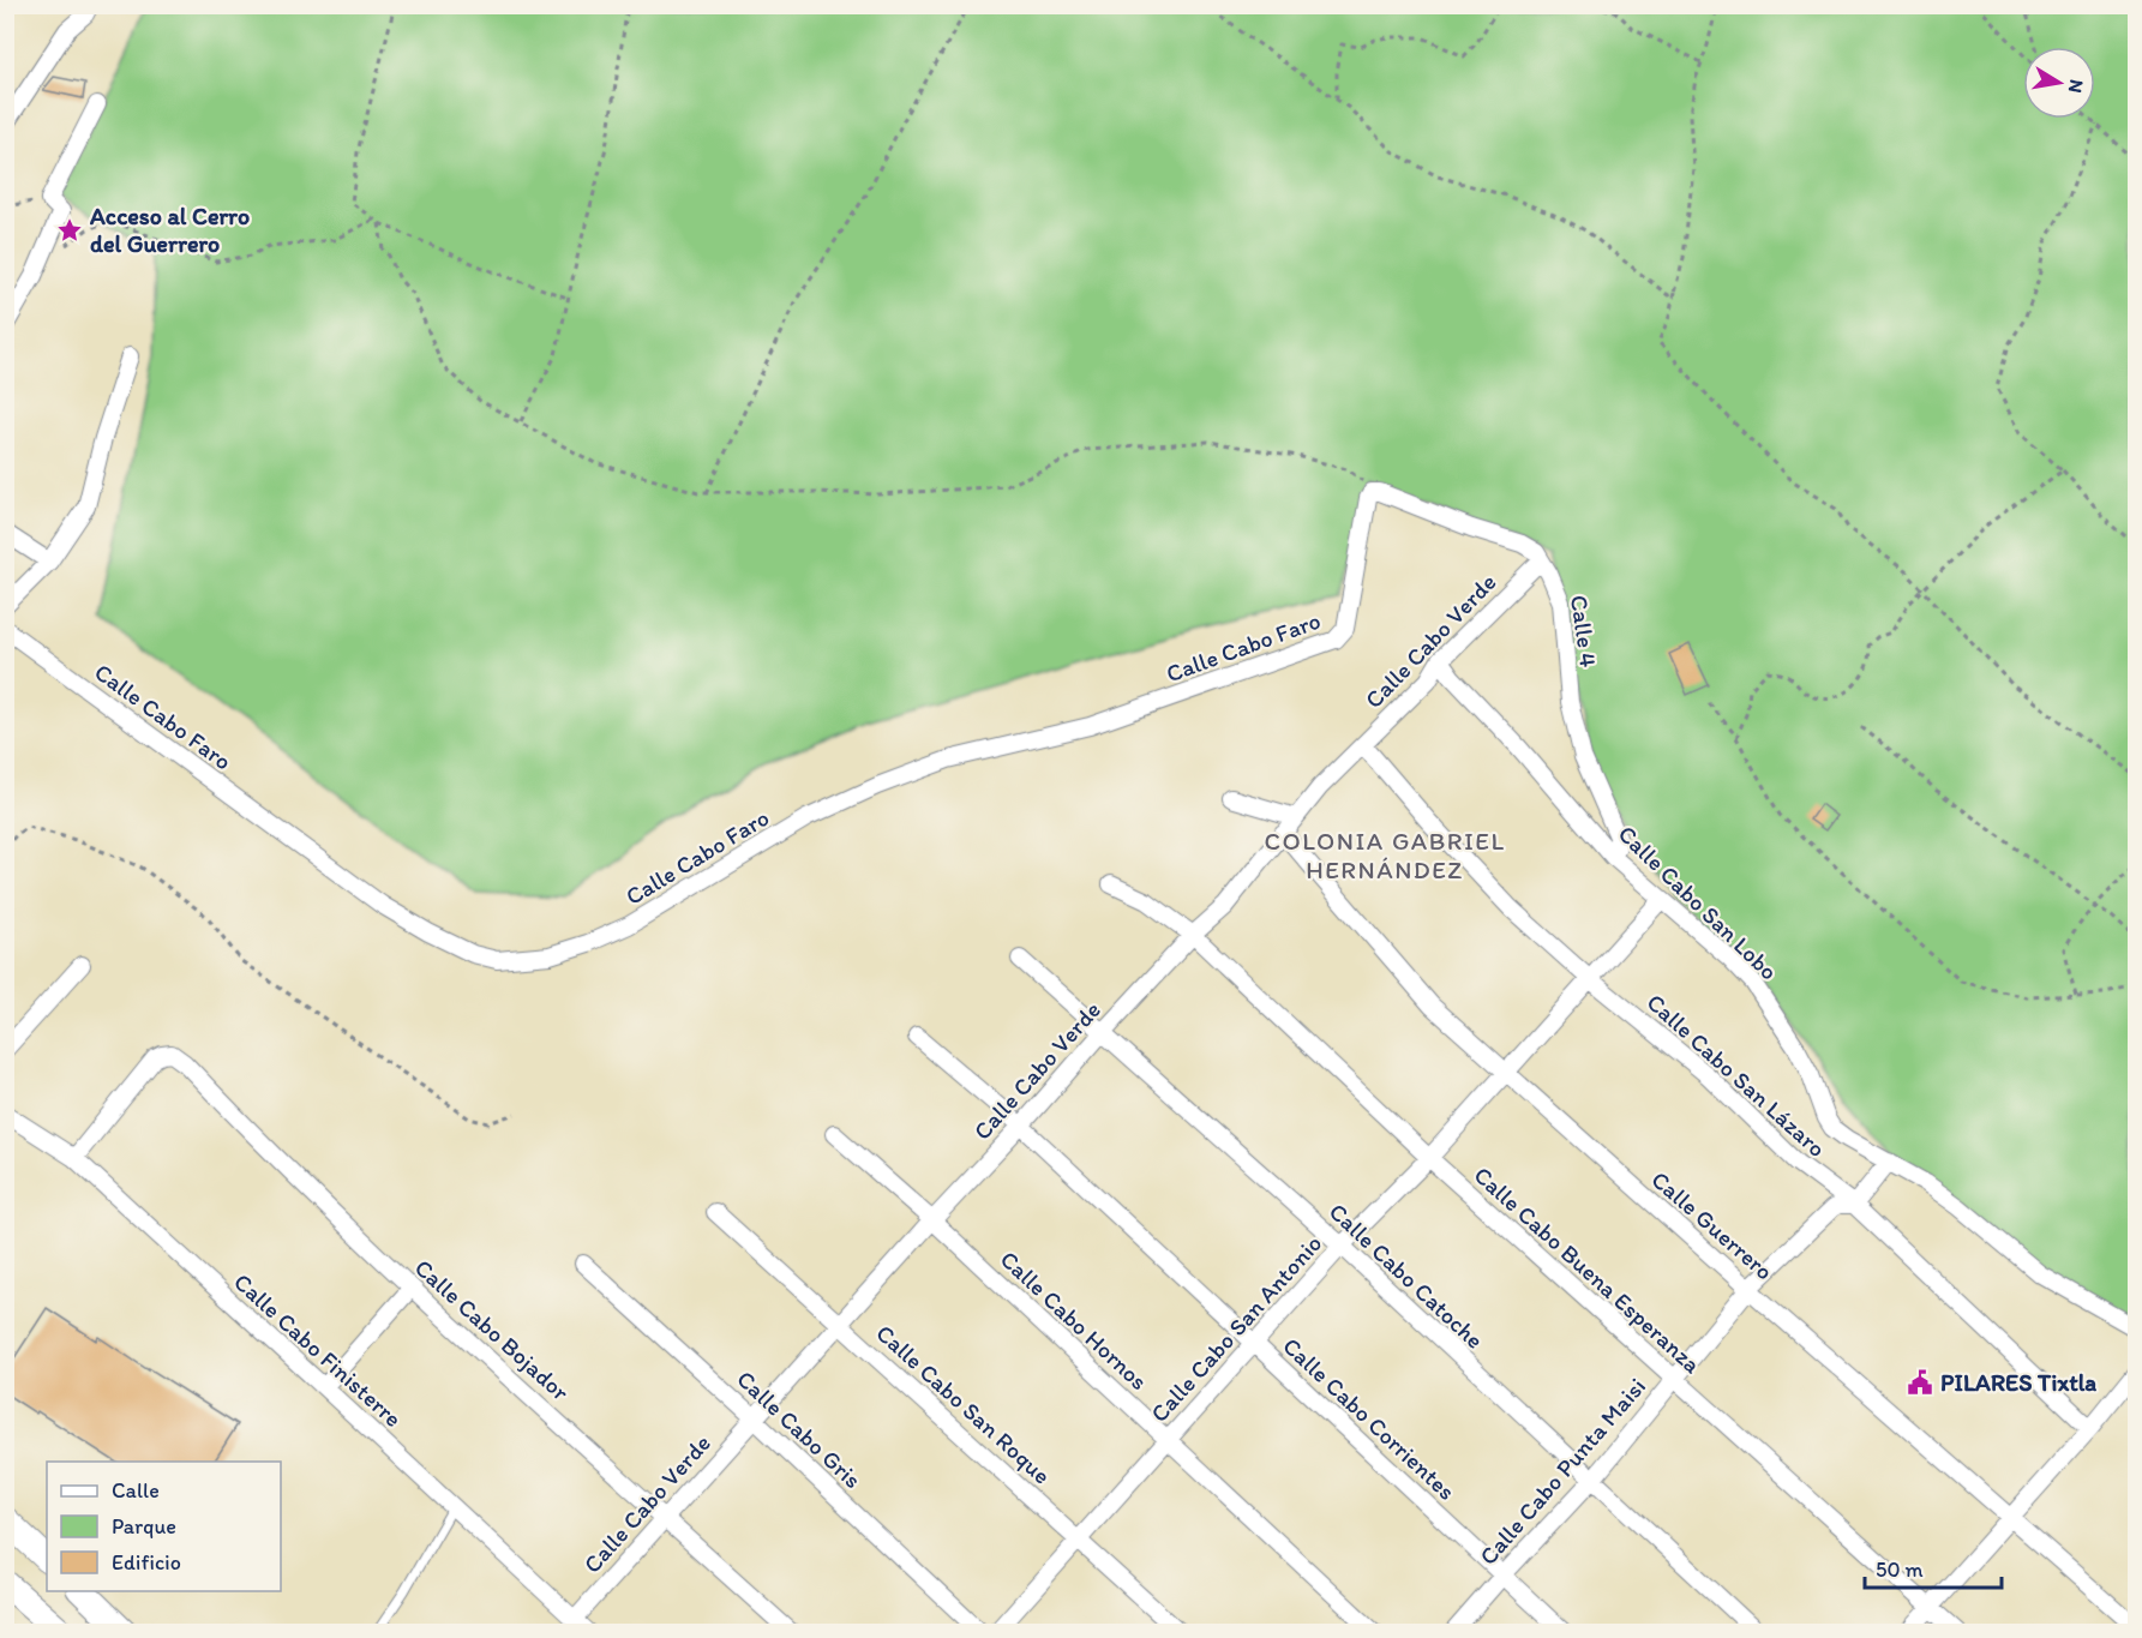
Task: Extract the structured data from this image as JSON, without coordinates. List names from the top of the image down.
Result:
{
  "streets": {
    "street": [
      "Calle 4",
      "Calle Cabo Verde",
      "Calle Cabo Faro",
      "Calle Cabo San Lobo",
      "Calle Cabo San Lázaro",
      "Calle Guerrero",
      "Calle Cabo Buena Esperanza",
      "Calle Cabo Catoche",
      "Calle Cabo Hornos",
      "Calle Cabo San Antonio",
      "Calle Cabo Bojador",
      "Calle Cabo Finisterre",
      "Calle Cabo San Roque",
      "Calle Cabo Corrientes",
      "Calle Cabo Gris",
      "Calle Cabo Punta Maisi"
    ]
  },
  "crossings": [
    ["Calle 4", "Calle Cabo Verde"],
    ["Calle 4", "Calle Cabo Faro"],
    ["Calle 4", "Calle Cabo San Lobo"],
    ["Calle Cabo Verde", "Calle Cabo San Lobo"],
    ["Calle Cabo Verde", "Calle Cabo San Lázaro"],
    ["Calle Cabo Verde", "Calle Guerrero"],
    ["Calle Cabo Verde", "Calle Cabo Buena Esperanza"],
    ["Calle Cabo Verde", "Calle Cabo Catoche"],
    ["Calle Cabo Verde", "Calle Cabo Hornos"],
    ["Calle Cabo Verde", "Calle Cabo Bojador"],
    ["Calle Cabo Verde", "Calle Cabo Finisterre"],
    ["Calle Cabo Verde", "Calle Cabo San Roque"],
    ["Calle Cabo Verde", "Calle Cabo Corrientes"],
    ["Calle Cabo Verde", "Calle Cabo Gris"],
    ["Calle Cabo San Lobo", "Calle Cabo San Antonio"],
    ["Calle Cabo San Lobo", "Calle Cabo Punta Maisi"],
    ["Calle Cabo San Lázaro", "Calle Cabo San Antonio"],
    ["Calle Cabo San Lázaro", "Calle Cabo Punta Maisi"],
    ["Calle Guerrero", "Calle Cabo San Antonio"],
    ["Calle Guerrero", "Calle Cabo Punta Maisi"],
    ["Calle Cabo Buena Esperanza", "Calle Cabo San Antonio"],
    ["Calle Cabo Buena Esperanza", "Calle Cabo Punta Maisi"],
    ["Calle Cabo Catoche", "Calle Cabo San Antonio"],
    ["Calle Cabo Catoche", "Calle Cabo Punta Maisi"],
    ["Calle Cabo Hornos", "Calle Cabo San Antonio"],
    ["Calle Cabo San Antonio", "Calle Cabo San Roque"],
    ["Calle Cabo San Antonio", "Calle Cabo Corrientes"],
    ["Calle Cabo Bojador", "Calle Cabo Finisterre"],
    ["Calle Cabo Corrientes", "Calle Cabo Punta Maisi"]
  ],
  "districts": ["COLONIA GABRIEL HERNÁNDEZ"],
  "places": {
    "place": ["Acceso al Cerro del Guerrero"],
    "public building": ["PILARES Tixtla"]
  },
  "legend": ["Calle", "Parque", "Edificio"],
  "scale_bar": "50 m",
  "north": "right"
}
